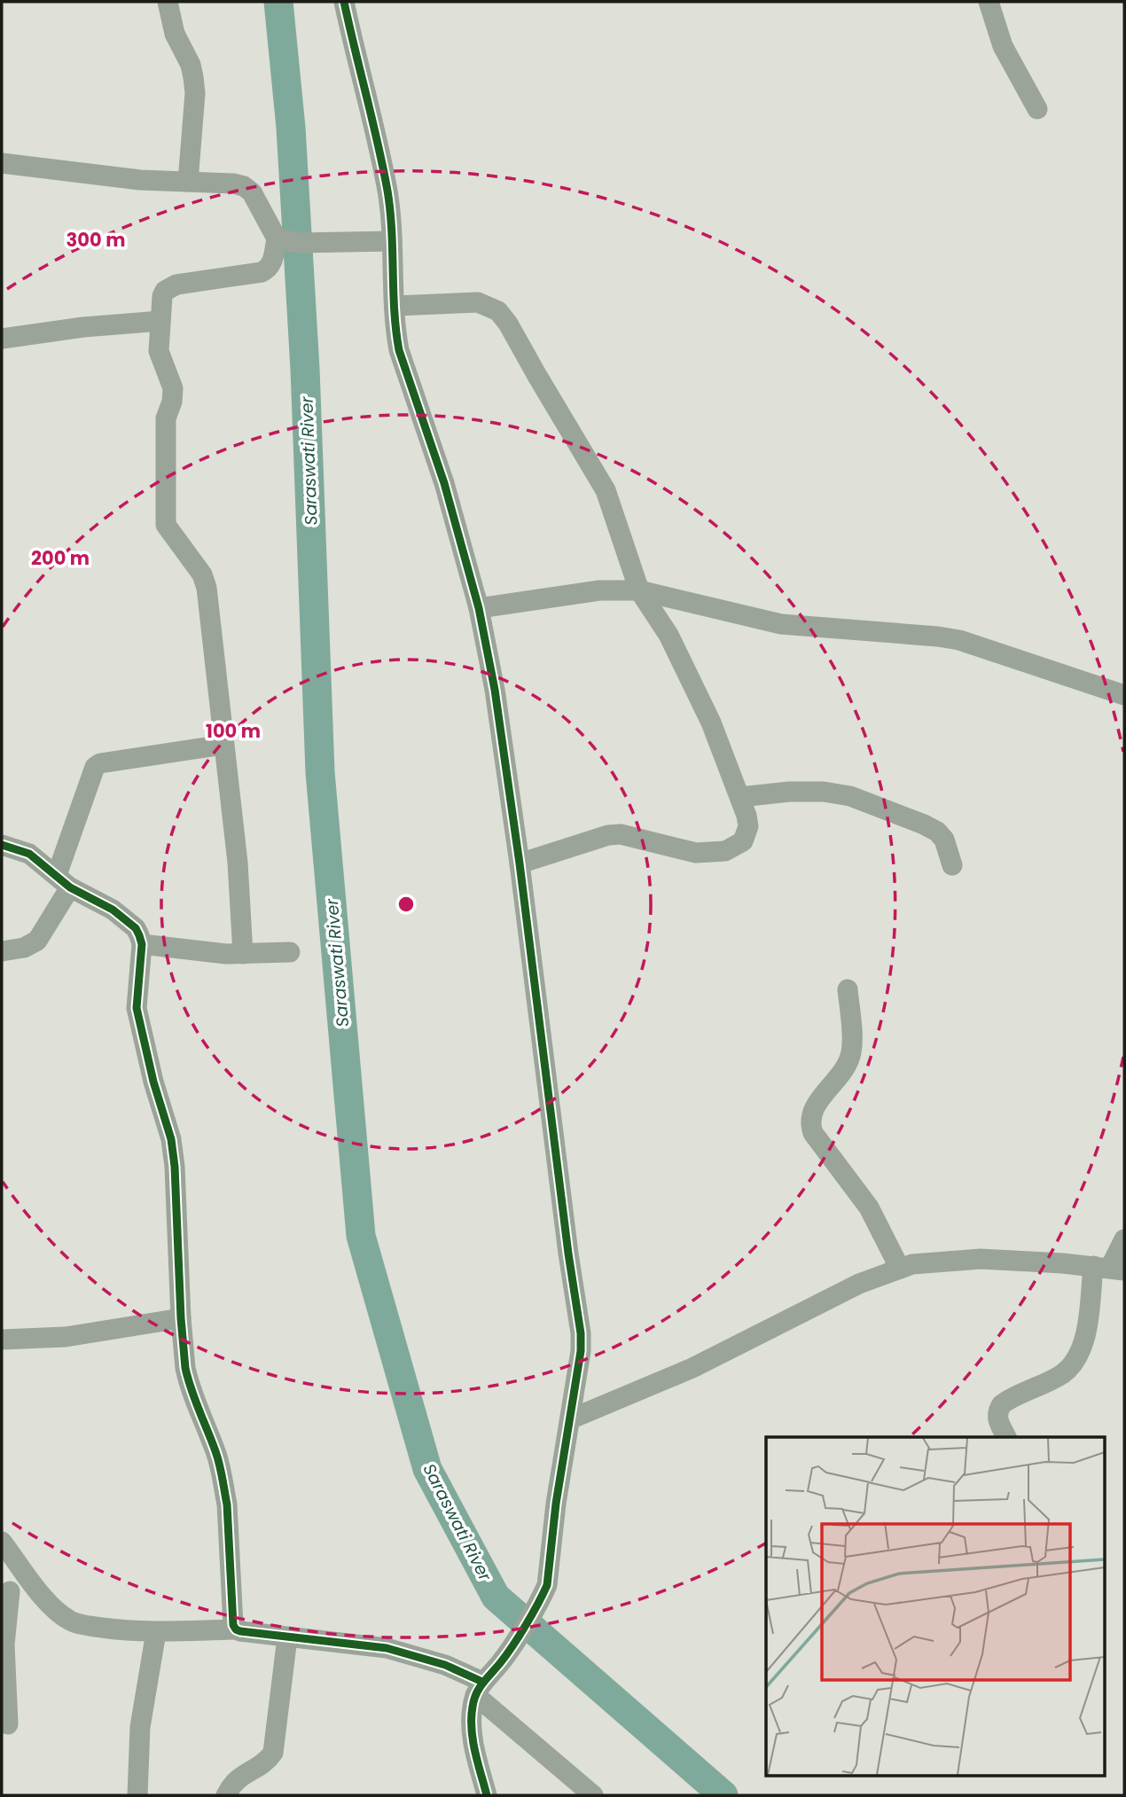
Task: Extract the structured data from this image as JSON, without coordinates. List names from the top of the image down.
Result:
{
  "water": ["Saraswati River"],
  "rings": ["300 m", "200 m", "100 m"]
}
